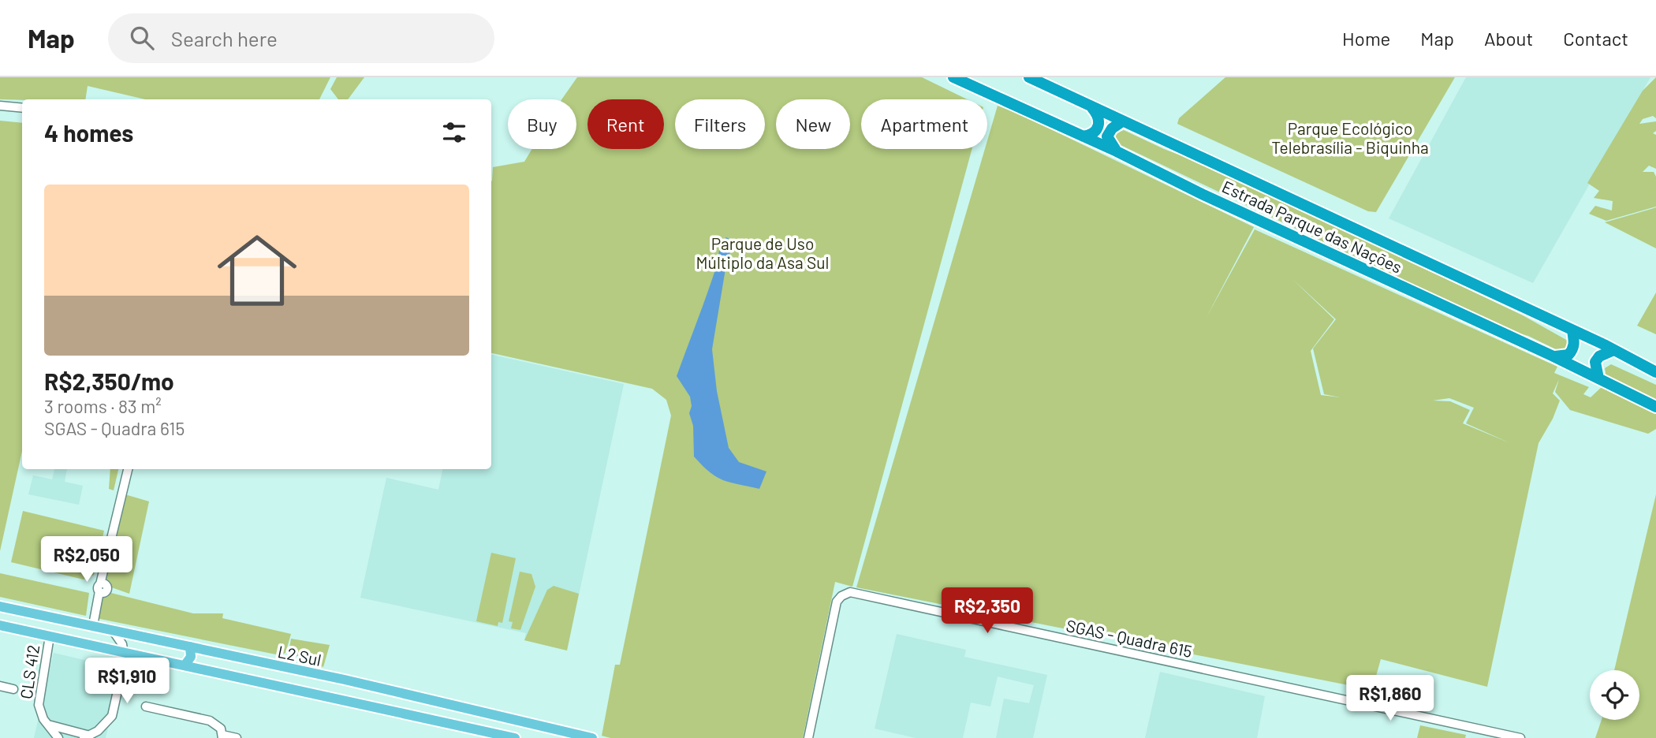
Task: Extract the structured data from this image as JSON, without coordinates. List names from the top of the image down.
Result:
{
  "streets": {
    "highway": ["Estrada Parque das Nações"],
    "main road": ["L2 Sul"],
    "street": ["SGAS - Quadra 615", "CLS 412"]
  },
  "crossings": [
    ["L2 Sul", "CLS 412"]
  ],
  "parks": ["Parque Ecológico Telebrasília - Biquinha", "Parque de Uso Múltiplo da Asa Sul"],
  "page": {
    "header": "Map",
    "search": "Search here",
    "nav": [
      "Home",
      "Map",
      "About",
      "Contact"
    ],
    "chip": [
      "Buy",
      "Rent",
      "Filters",
      "New",
      "Apartment"
    ],
    "heading": "4 homes",
    "list": [
      {
        "name": "R$2,350/mo",
        "note": "3 rooms · 83 m² · SGAS - Quadra 615"
      }
    ],
    "price": [
      "R$2,050",
      "R$2,350",
      "R$1,910",
      "R$1,860"
    ]
  }
}
